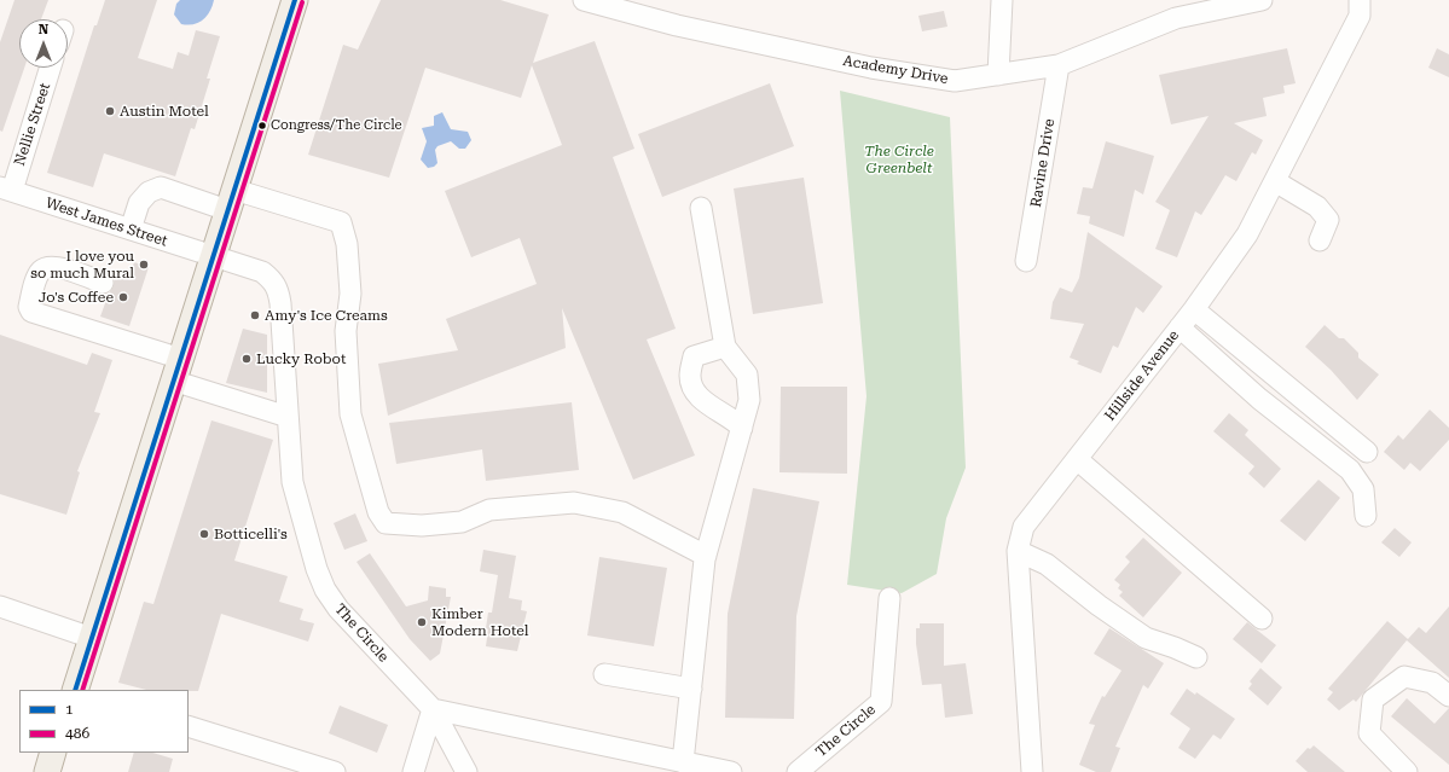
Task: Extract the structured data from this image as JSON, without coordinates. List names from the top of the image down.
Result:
{
  "streets": {
    "street": [
      "Academy Drive",
      "Nellie Street",
      "Ravine Drive",
      "West James Street",
      "Hillside Avenue",
      "The Circle"
    ]
  },
  "crossings": [
    ["Academy Drive", "Ravine Drive"],
    ["Nellie Street", "West James Street"],
    ["West James Street", "The Circle"]
  ],
  "parks": ["The Circle Greenbelt"],
  "places": [
    "Austin Motel",
    "Congress/The Circle",
    "I love you so much Mural",
    "Jo's Coffee",
    "Amy's Ice Creams",
    "Lucky Robot",
    "Botticelli's",
    "Kimber Modern Hotel"
  ],
  "lines": ["transit line 1", "transit line 486"],
  "legend": ["1", "486"],
  "north": "top"
}
